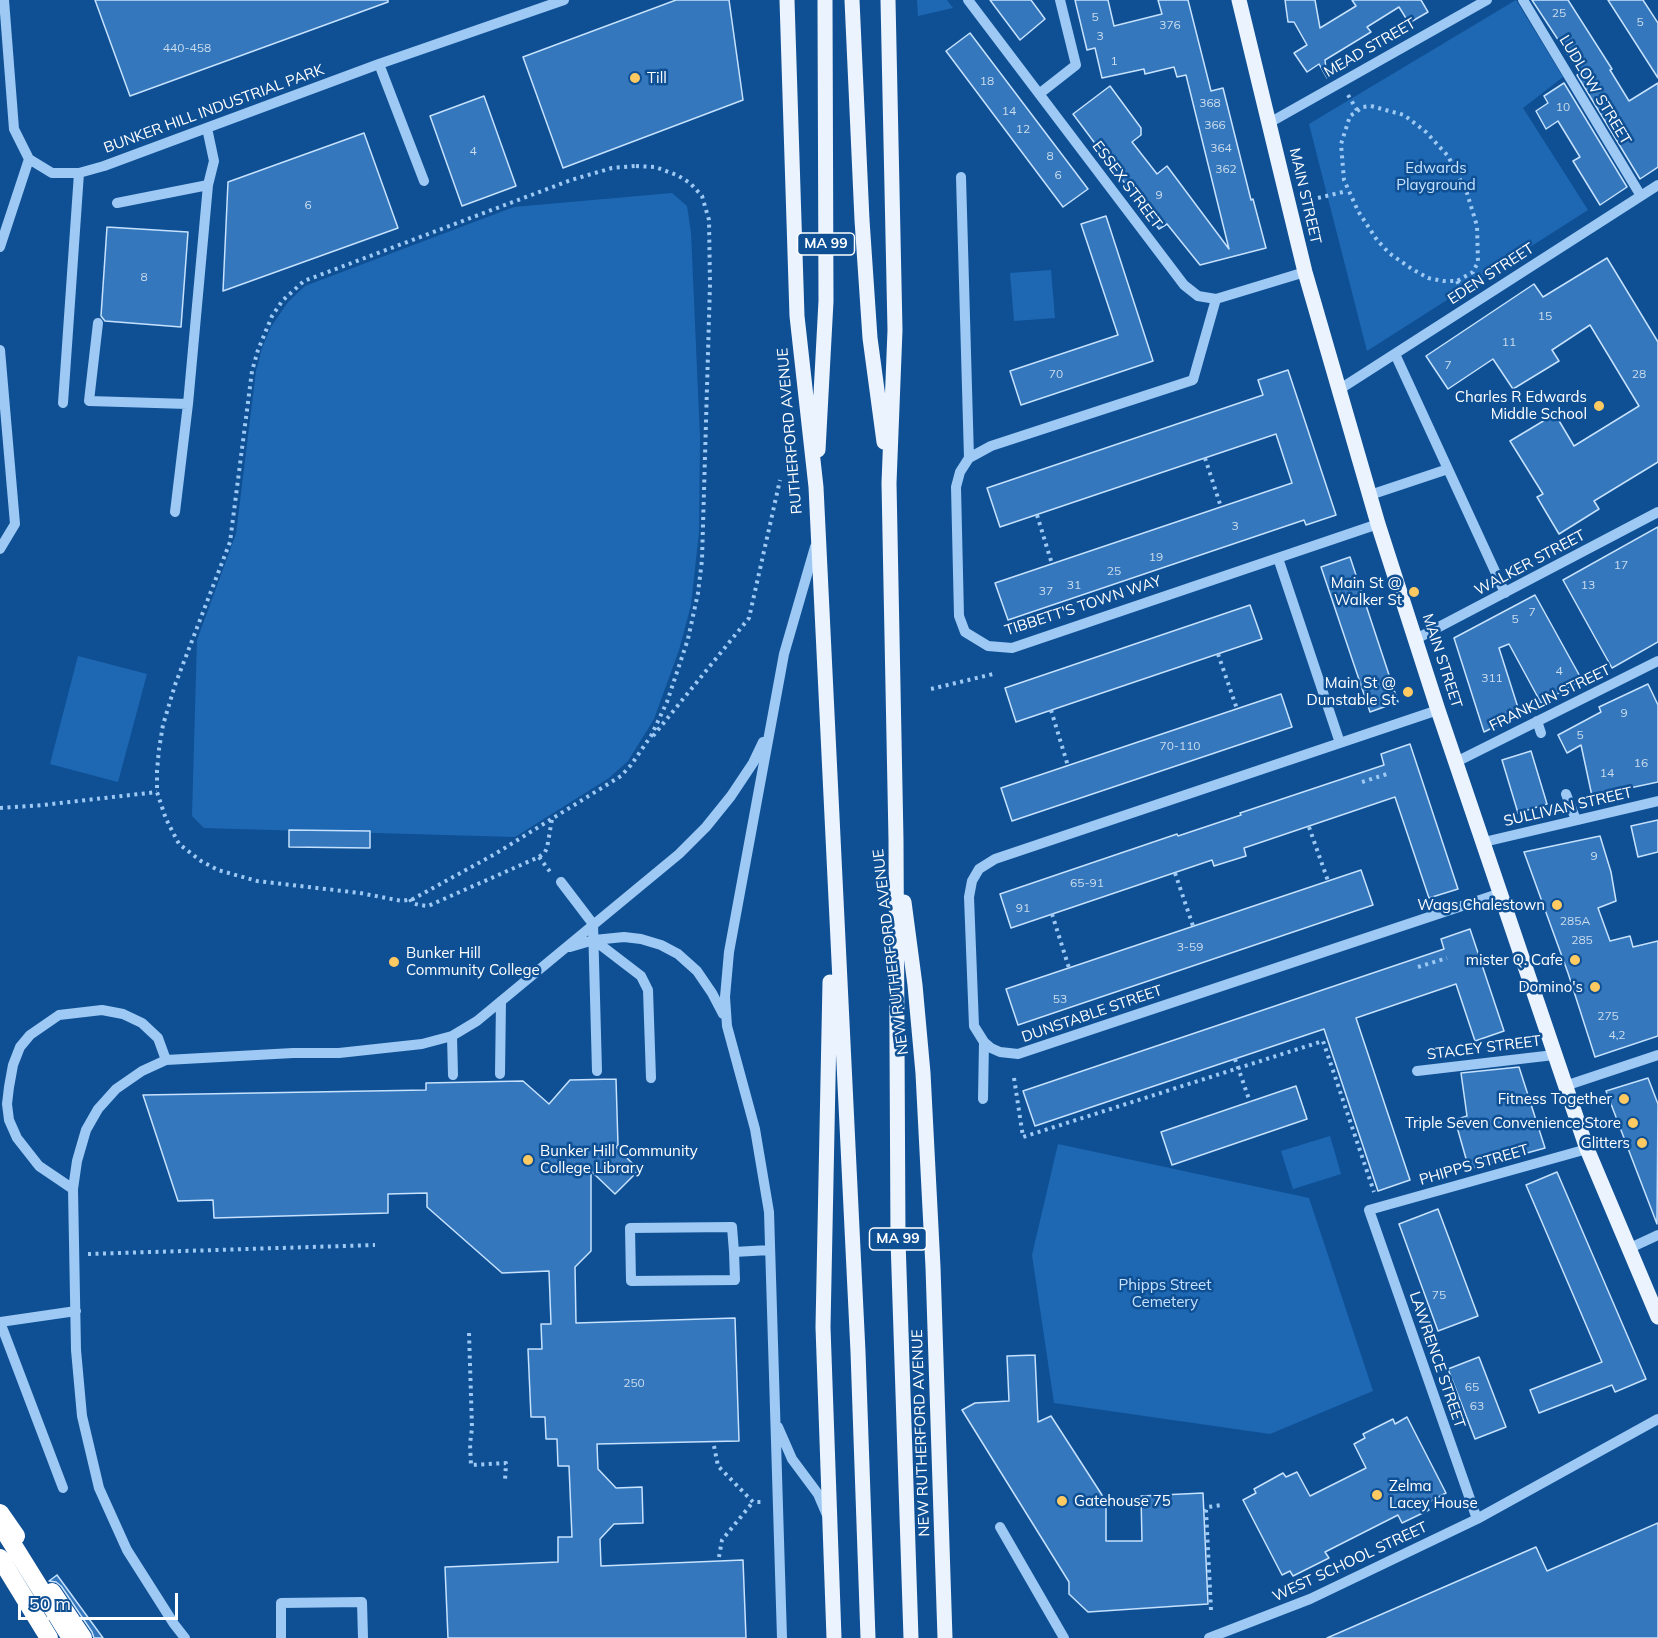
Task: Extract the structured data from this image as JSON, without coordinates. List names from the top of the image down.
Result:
{
  "streets": {
    "main road": [
      "MAIN STREET",
      "MA 99",
      "RUTHERFORD AVENUE",
      "NEW RUTHERFORD AVENUE"
    ],
    "street": [
      "MEAD STREET",
      "LUDLOW STREET",
      "BUNKER HILL INDUSTRIAL PARK",
      "ESSEX STREET",
      "EDEN STREET",
      "WALKER STREET",
      "TIBBETT'S TOWN WAY",
      "FRANKLIN STREET",
      "SULLIVAN STREET",
      "DUNSTABLE STREET",
      "STACEY STREET",
      "PHIPPS STREET",
      "LAWRENCE STREET",
      "WEST SCHOOL STREET"
    ]
  },
  "crossings": [
    ["MEAD STREET", "MAIN STREET"],
    ["LUDLOW STREET", "EDEN STREET"],
    ["MAIN STREET", "EDEN STREET"],
    ["MAIN STREET", "WALKER STREET"],
    ["MAIN STREET", "TIBBETT'S TOWN WAY"],
    ["MAIN STREET", "FRANKLIN STREET"],
    ["MAIN STREET", "SULLIVAN STREET"],
    ["MAIN STREET", "DUNSTABLE STREET"],
    ["MAIN STREET", "STACEY STREET"],
    ["MAIN STREET", "PHIPPS STREET"],
    ["MA 99", "RUTHERFORD AVENUE"],
    ["MA 99", "NEW RUTHERFORD AVENUE"],
    ["PHIPPS STREET", "LAWRENCE STREET"],
    ["LAWRENCE STREET", "WEST SCHOOL STREET"]
  ],
  "parks": ["Edwards Playground", "Phipps Street Cemetery"],
  "places": [
    "Till",
    "Charles R Edwards Middle School",
    "Main St @ Walker St",
    "Main St @ Dunstable St",
    "Wags Chalestown",
    "mister Q. Cafe",
    "Bunker Hill Community College",
    "Domino's",
    "Fitness Together",
    "Triple Seven Convenience Store",
    "Glitters",
    "Bunker Hill Community College Library",
    "Zelma Lacey House",
    "Gatehouse 75"
  ],
  "house_numbers": [
    "25",
    "5",
    "5",
    "376",
    "3",
    "440-458",
    "1",
    "18",
    "368",
    "10",
    "14",
    "366",
    "12",
    "364",
    "4",
    "8",
    "362",
    "6",
    "9",
    "6",
    "8",
    "15",
    "11",
    "7",
    "70",
    "28",
    "3",
    "19",
    "17",
    "25",
    "31",
    "13",
    "37",
    "7",
    "5",
    "4",
    "311",
    "9",
    "5",
    "70-110",
    "16",
    "14",
    "9",
    "65-91",
    "91",
    "285A",
    "285",
    "3-59",
    "53",
    "275",
    "4,2",
    "75",
    "250",
    "65",
    "63"
  ],
  "scale_bar": "50 m"
}
